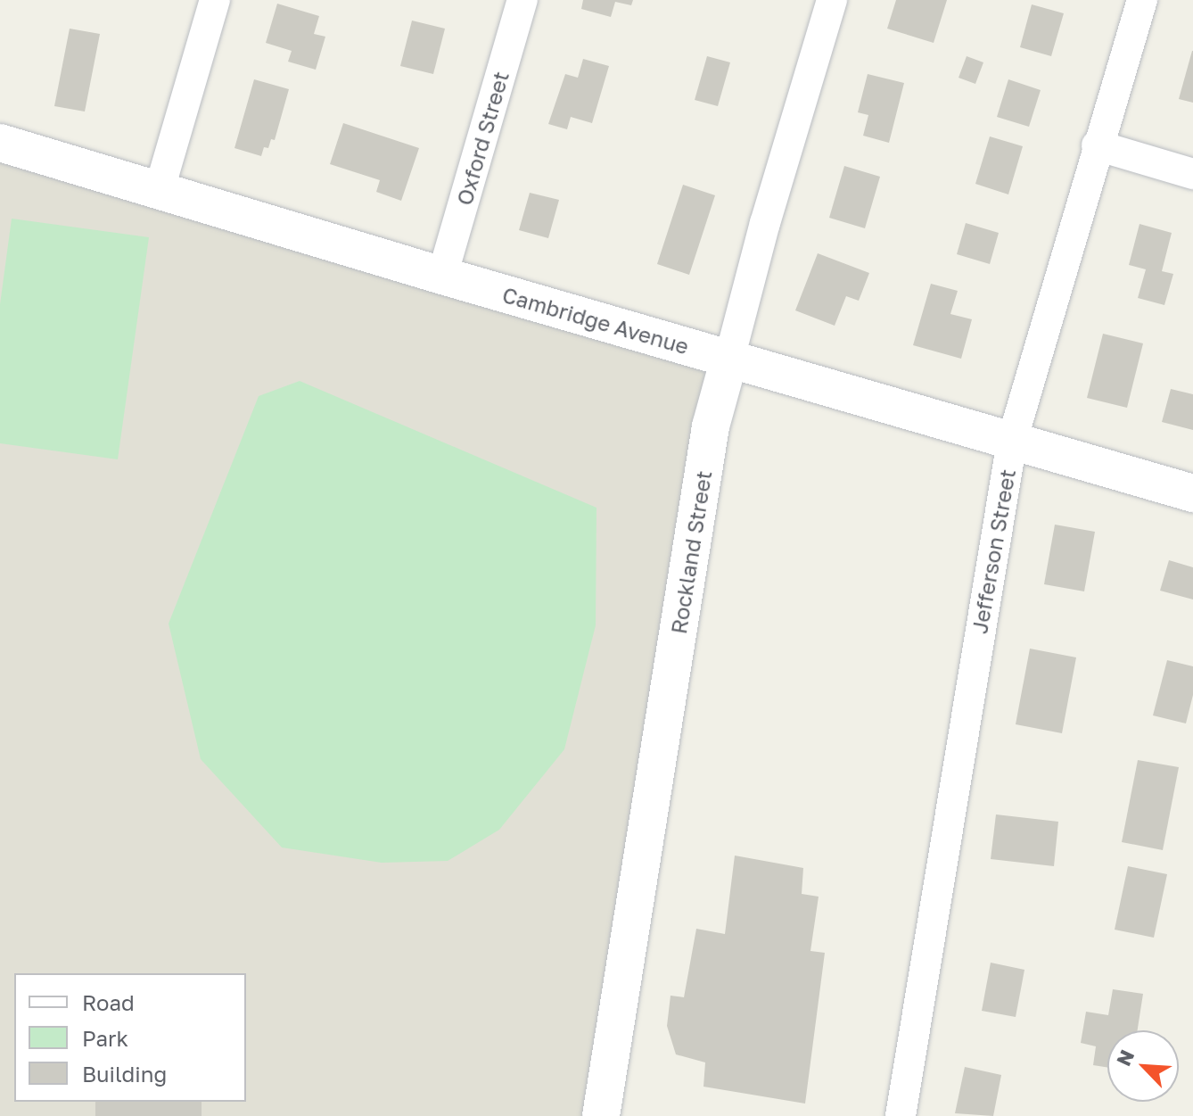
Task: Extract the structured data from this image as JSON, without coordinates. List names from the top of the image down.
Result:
{
  "streets": {
    "street": [
      "Oxford Street",
      "Cambridge Avenue",
      "Jefferson Street",
      "Rockland Street"
    ]
  },
  "crossings": [
    ["Oxford Street", "Cambridge Avenue"],
    ["Cambridge Avenue", "Jefferson Street"],
    ["Cambridge Avenue", "Rockland Street"]
  ],
  "legend": ["Road", "Park", "Building"],
  "north": "top left"
}
